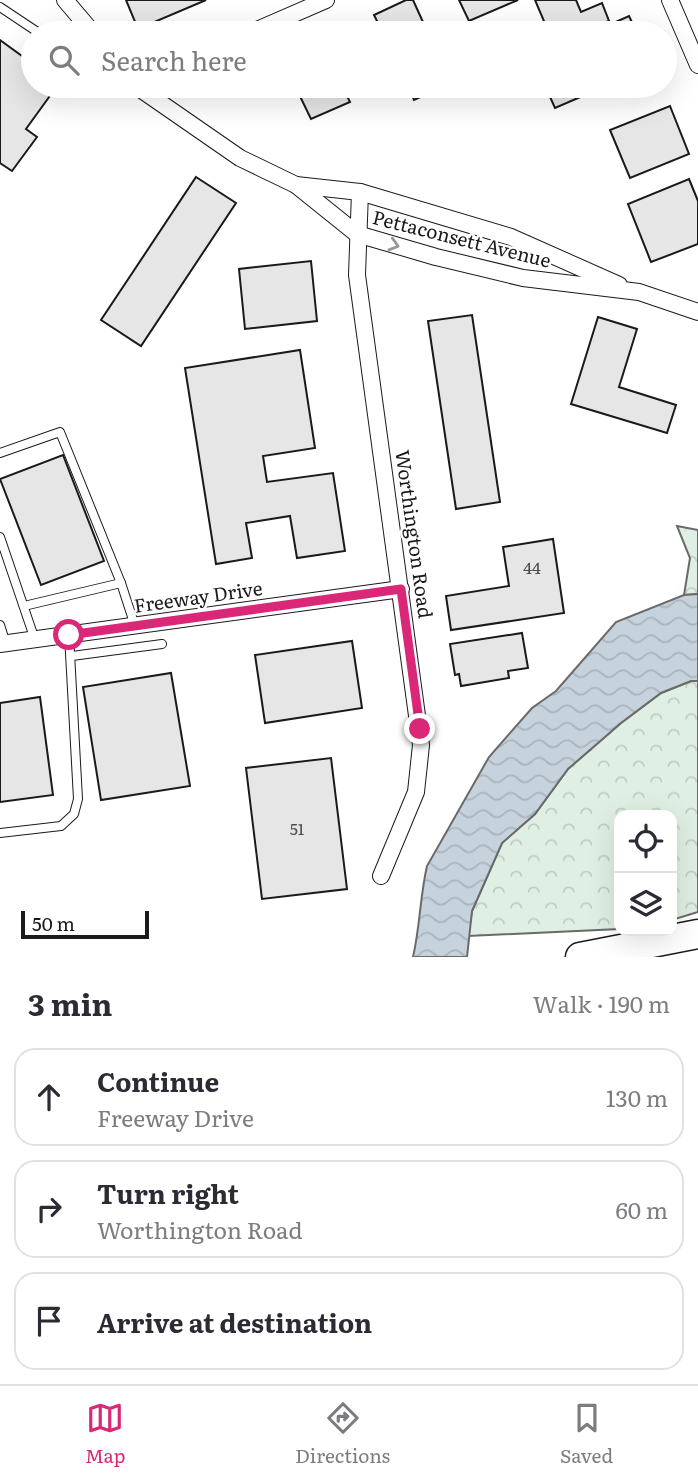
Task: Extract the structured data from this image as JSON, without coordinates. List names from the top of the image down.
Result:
{
  "streets": {
    "street": ["Pettaconsett Avenue", "Worthington Road", "Freeway Drive"]
  },
  "crossings": [
    ["Pettaconsett Avenue", "Worthington Road"],
    ["Worthington Road", "Freeway Drive"]
  ],
  "house_numbers": ["44", "51"],
  "scale_bar": "50 m",
  "page": {
    "search": "Search here",
    "scale": "50 m",
    "heading": ["3 min", "Walk · 190 m"],
    "list": [
      ["Continue", "Freeway Drive", "130 m"],
      ["Turn right", "Worthington Road", "60 m"],
      "Arrive at destination"
    ],
    "nav": ["Map", "Directions", "Saved"]
  }
}
